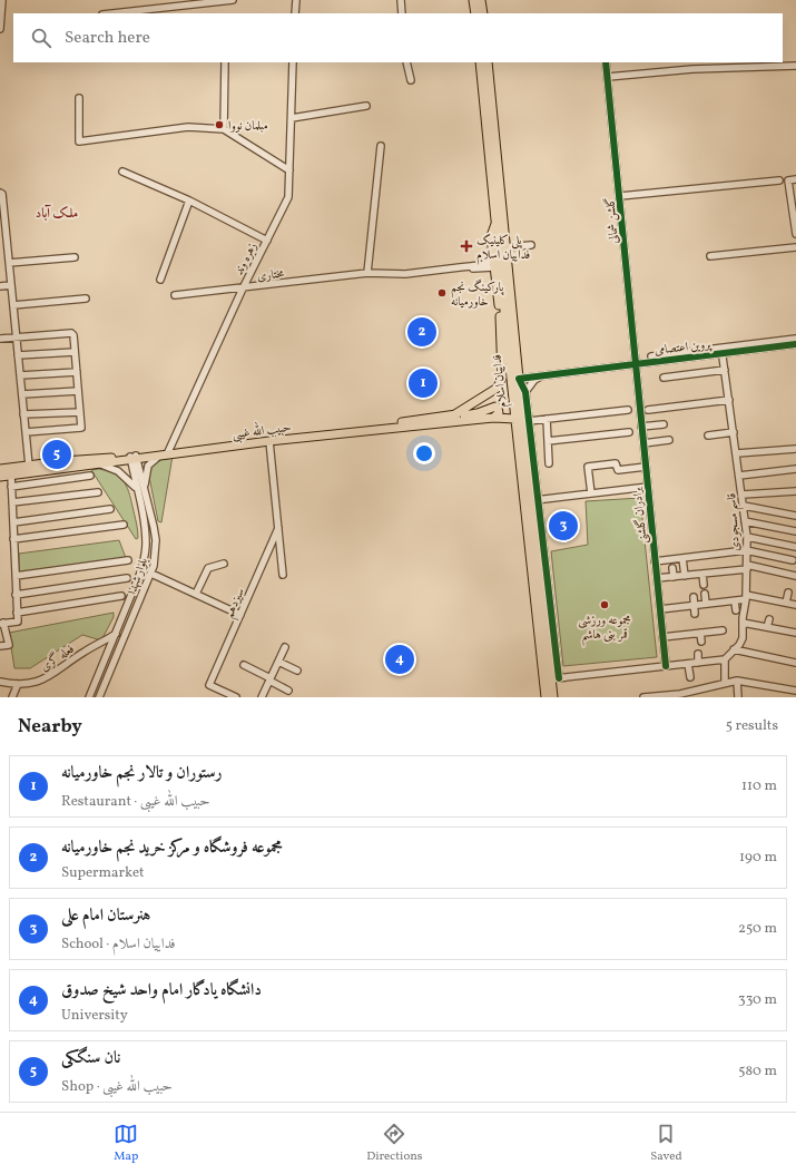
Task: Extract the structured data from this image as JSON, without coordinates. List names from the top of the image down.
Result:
{
  "streets": {
    "main road": ["فداییان اسلام", "حبیب الله غیبی"],
    "street": [
      "گلشن شمالی",
      "زهره وند",
      "مختاری",
      "پروین اعتصامی",
      "برادران گلشنی",
      "قاسم مسجودی",
      "بلوار شهدا",
      "سیزدهم",
      "فعله گری"
    ]
  },
  "crossings": [
    ["گلشن شمالی", "پروین اعتصامی"],
    ["گلشن شمالی", "برادران گلشنی"],
    ["زهره وند", "مختاری"],
    ["زهره وند", "حبیب الله غیبی"],
    ["پروین اعتصامی", "فداییان اسلام"],
    ["پروین اعتصامی", "حبیب الله غیبی"],
    ["پروین اعتصامی", "برادران گلشنی"],
    ["پروین اعتصامی", "قاسم مسجودی"],
    ["فداییان اسلام", "حبیب الله غیبی"],
    ["حبیب الله غیبی", "بلوار شهدا"],
    ["بلوار شهدا", "فعله گری"]
  ],
  "districts": ["ملک آباد"],
  "places": {
    "other": ["مبلمان نووا", "پارکینگ نجم خاورمیانه", "مجموعه ورزشی قمر بنی هاشم"],
    "health": ["پلی کلینیک فداییان اسلام"]
  },
  "page": {
    "search": "Search here",
    "pins": [
      "2",
      "1",
      "5",
      "3",
      "4"
    ],
    "heading": ["Nearby", "5 results"],
    "list": [
      {
        "mark": "1",
        "name": "رستوران و تالار نجم خاورمیانه",
        "note": "Restaurant · حبیب الله غیبی",
        "value": "110 m"
      },
      {
        "mark": "2",
        "name": "مجموعه فروشگاه و مرکز خرید نجم خاورمیانه",
        "note": "Supermarket",
        "value": "190 m"
      },
      {
        "mark": "3",
        "name": "هنرستان امام علی",
        "note": "School · فداییان اسلام",
        "value": "250 m"
      },
      {
        "mark": "4",
        "name": "دانشگاه یادگار امام واحد شیخ صدوق",
        "note": "University",
        "value": "330 m"
      },
      {
        "mark": "5",
        "name": "نان سنگکی",
        "note": "Shop · حبیب الله غیبی",
        "value": "580 m"
      }
    ],
    "nav": ["Map", "Directions", "Saved"]
  }
}
